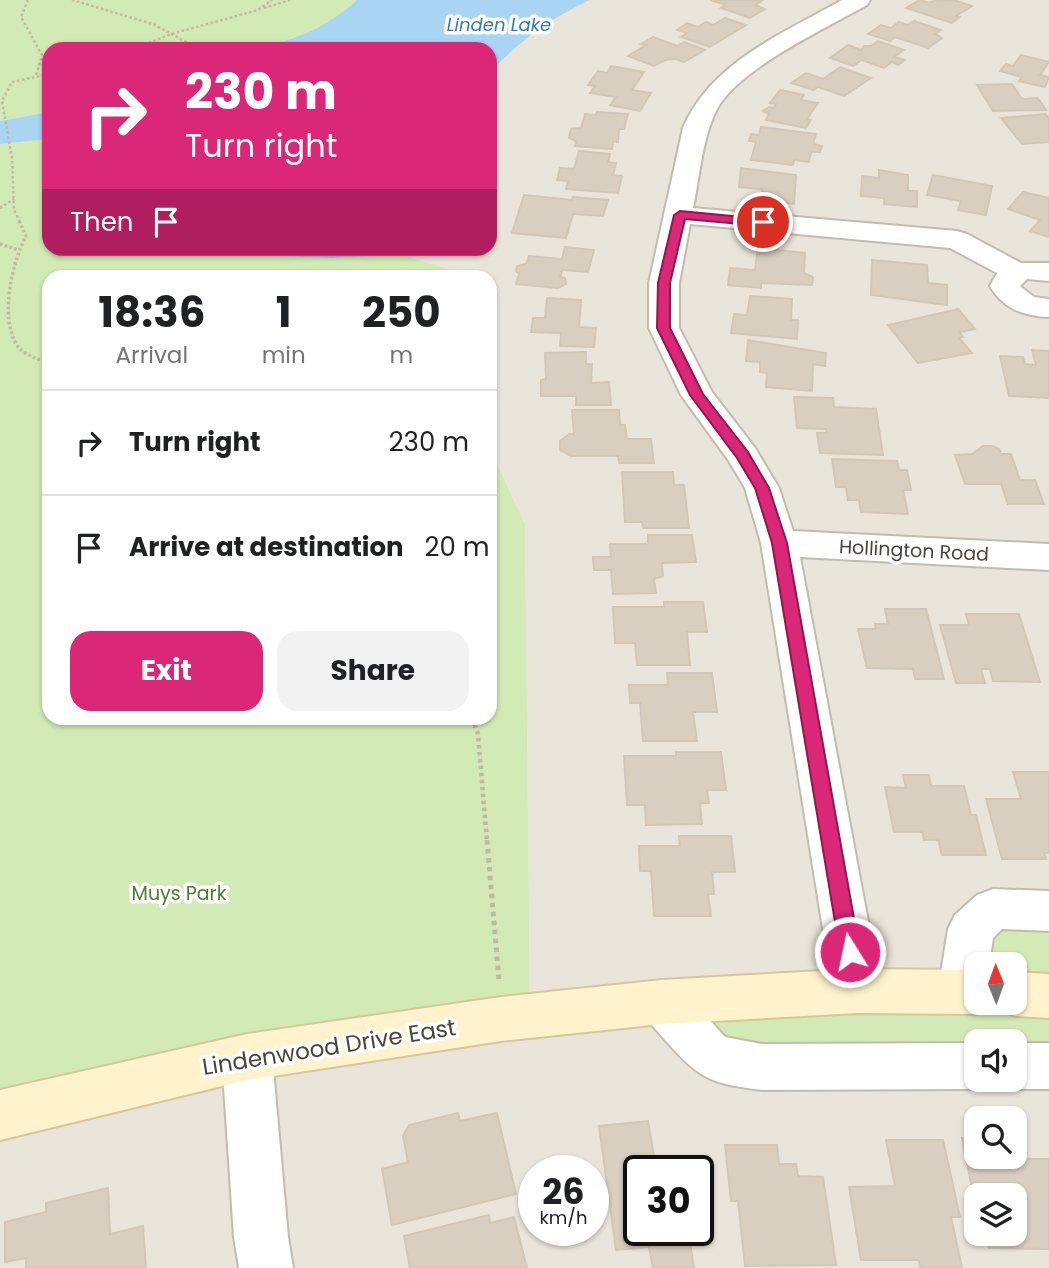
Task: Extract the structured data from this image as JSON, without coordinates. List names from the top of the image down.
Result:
{
  "streets": {
    "street": ["Hollington Road", "Lindenwood Drive East"]
  },
  "water": ["Linden Lake"],
  "parks": ["Muys Park"],
  "north": "top",
  "page": {
    "turn": ["230 m", "Turn right"],
    "then": "Then",
    "eta": [
      "18:36",
      "Arrival",
      "1",
      "min",
      "250",
      "m"
    ],
    "list": [
      {
        "name": "Turn right",
        "value": "230 m"
      },
      {
        "name": "Arrive at destination",
        "value": "20 m"
      }
    ],
    "buttons": ["Exit", "Share"],
    "speed": "26 km/h",
    "limit": "30"
  }
}
